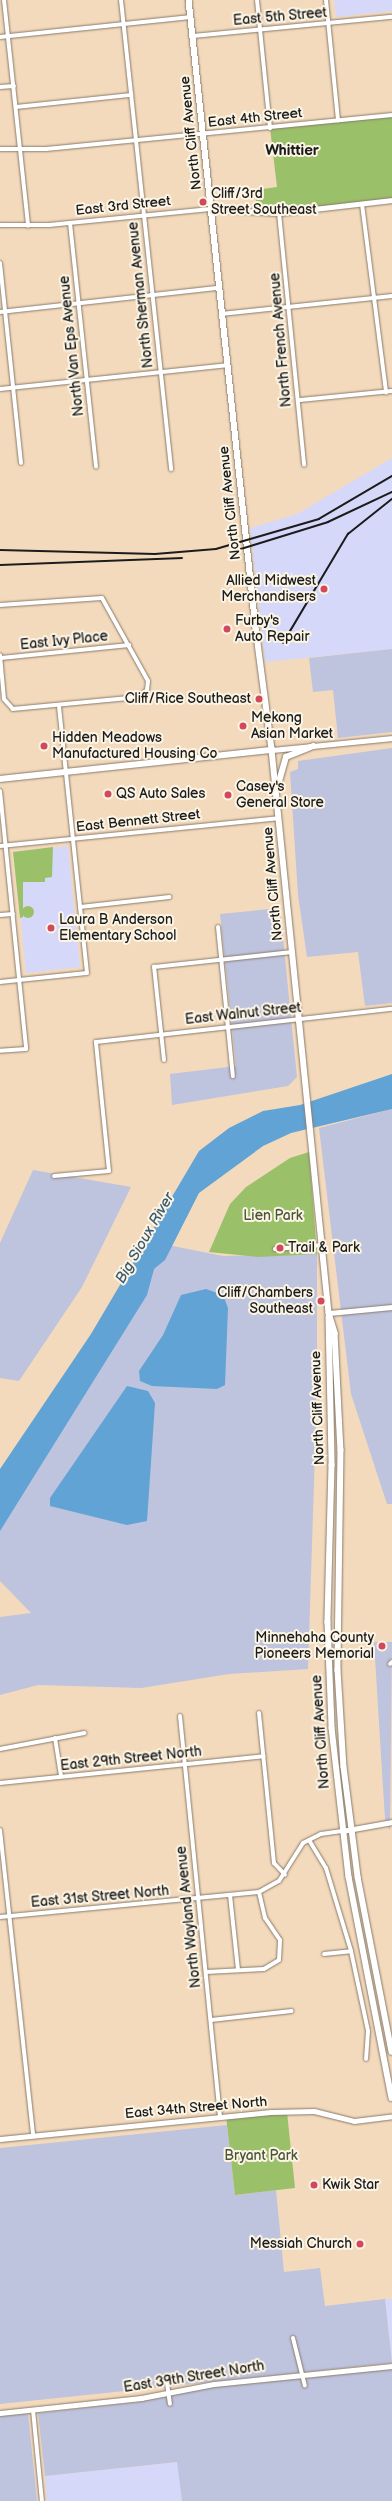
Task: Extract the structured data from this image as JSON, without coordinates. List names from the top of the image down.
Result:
{
  "streets": {
    "main road": ["North Cliff Avenue"],
    "street": [
      "East 5th Street",
      "East 4th Street",
      "East 3rd Street",
      "North Sherman Avenue",
      "North French Avenue",
      "North Van Eps Avenue",
      "East Ivy Place",
      "East Bennett Street",
      "East Walnut Street",
      "East 29th Street North",
      "East 31st Street North",
      "North Wayland Avenue",
      "East 34th Street North",
      "East 39th Street North"
    ]
  },
  "crossings": [
    ["East 5th Street", "North Cliff Avenue"],
    ["East 4th Street", "North Cliff Avenue"],
    ["East 4th Street", "North Sherman Avenue"],
    ["North Cliff Avenue", "East 3rd Street"],
    ["North Cliff Avenue", "East Bennett Street"],
    ["North Cliff Avenue", "East Walnut Street"],
    ["East 3rd Street", "North Sherman Avenue"],
    ["East 3rd Street", "North French Avenue"],
    ["East 3rd Street", "North Van Eps Avenue"],
    ["East 29th Street North", "North Wayland Avenue"],
    ["East 31st Street North", "North Wayland Avenue"],
    ["North Wayland Avenue", "East 34th Street North"]
  ],
  "districts": ["Whittier"],
  "water": ["Big Sioux River"],
  "parks": ["Lien Park", "Bryant Park"],
  "places": [
    "Cliff/3rd Street Southeast",
    "Allied Midwest Merchandisers",
    "Furby's Auto Repair",
    "Cliff/Rice Southeast",
    "Mekong Asian Market",
    "Hidden Meadows Manufactured Housing Co",
    "QS Auto Sales",
    "Casey's General Store",
    "Laura B Anderson Elementary School",
    "Trail & Park",
    "Cliff/Chambers Southeast",
    "Minnehaha County Pioneers Memorial",
    "Kwik Star",
    "Messiah Church"
  ]
}
